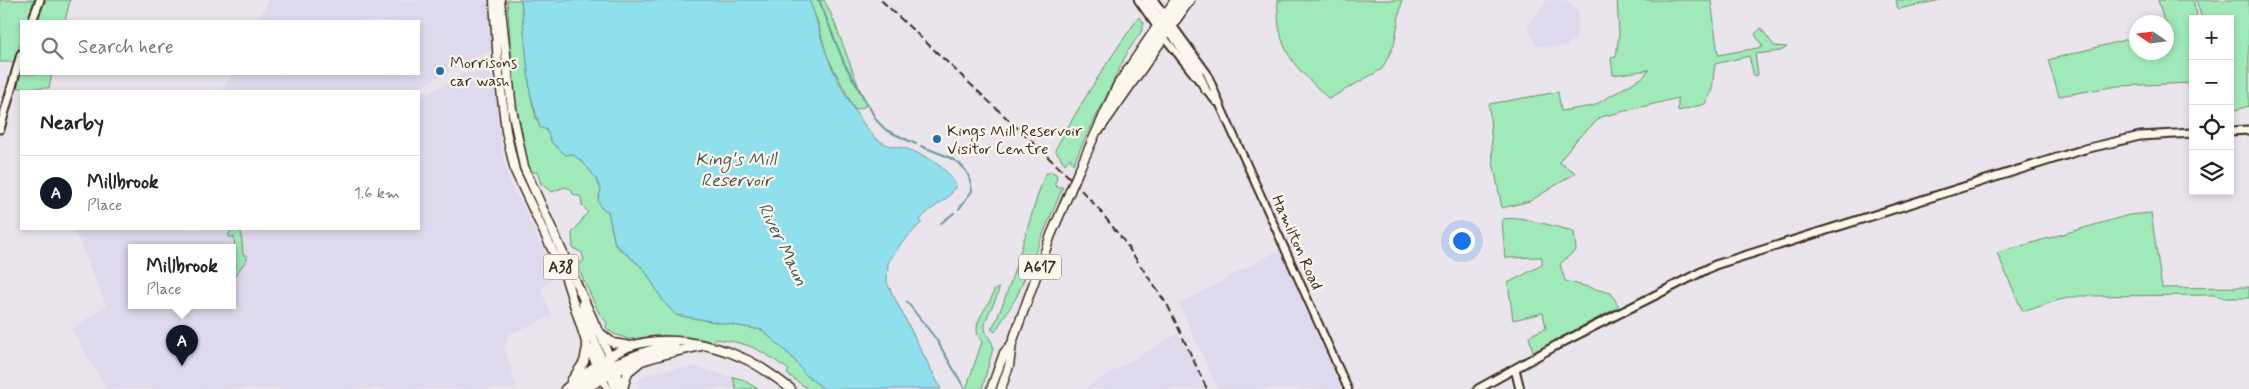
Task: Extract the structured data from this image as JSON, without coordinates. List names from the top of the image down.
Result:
{
  "streets": {
    "highway": ["A38", "A617"],
    "street": ["Hamilton Road"]
  },
  "crossings": [
    ["Hamilton Road", "A617"]
  ],
  "water": ["King's Mill Reservoir", "River Maun"],
  "places": ["Morrisons car wash", "Kings Mill Reservoir Visitor Centre"],
  "north": "left",
  "page": {
    "map_buttons": ["+", "−"],
    "search": "Search here",
    "heading": "Nearby",
    "list": [
      {
        "mark": "A",
        "name": "Millbrook",
        "note": "Place",
        "value": "1.6 km"
      }
    ],
    "popup": ["Millbrook", "Place"],
    "pins": "A"
  }
}
